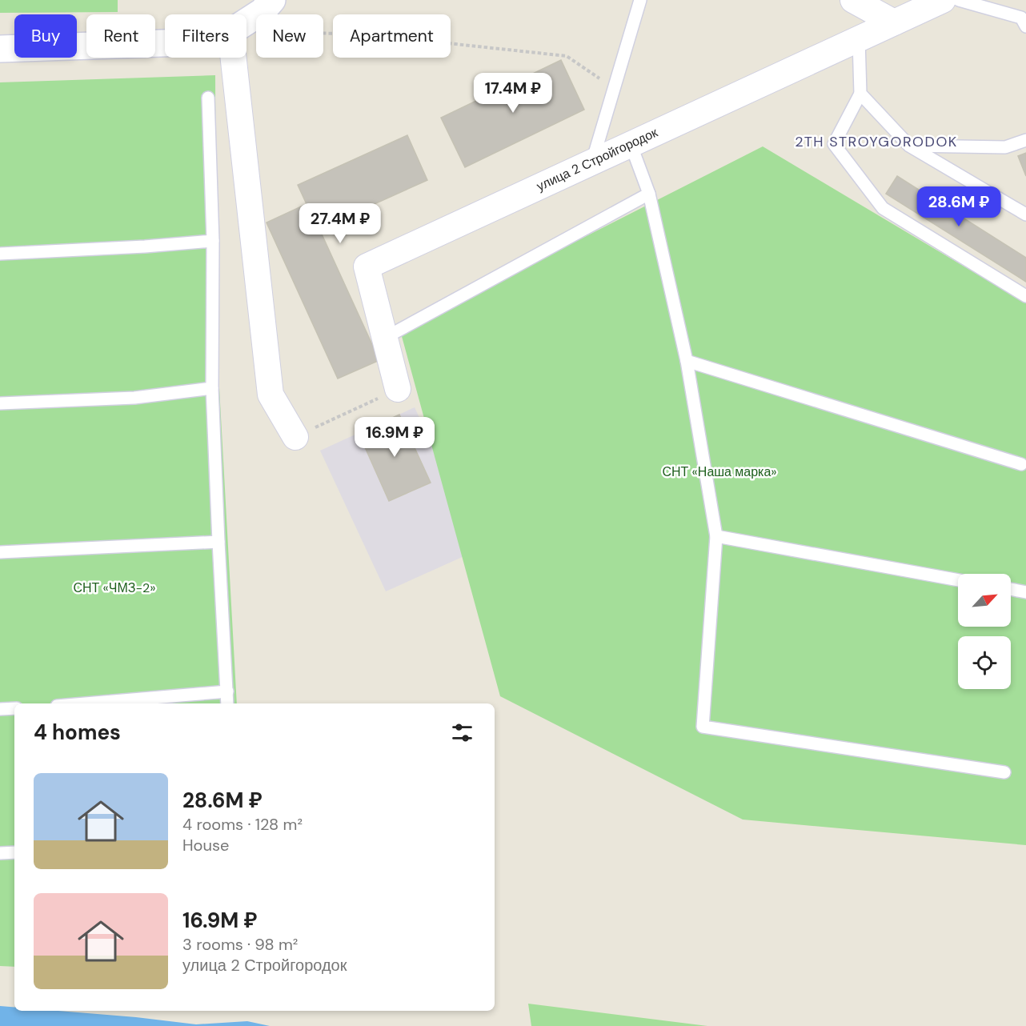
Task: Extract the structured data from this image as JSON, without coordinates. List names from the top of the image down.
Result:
{
  "streets": {
    "street": ["улица 2 Стройгородок"]
  },
  "districts": ["2TH STROYGORODOK"],
  "parks": ["СНТ «Наша марка»", "СНТ «ЧМЗ-2»"],
  "north": "top right",
  "page": {
    "chip": [
      "Buy",
      "Rent",
      "Filters",
      "New",
      "Apartment"
    ],
    "price": [
      "17.4M ₽",
      "28.6M ₽",
      "27.4M ₽",
      "16.9M ₽"
    ],
    "heading": "4 homes",
    "list": [
      {
        "name": "28.6M ₽",
        "note": "4 rooms · 128 m² · House"
      },
      {
        "name": "16.9M ₽",
        "note": "3 rooms · 98 m² · улица 2 Стройгородок"
      }
    ]
  }
}
